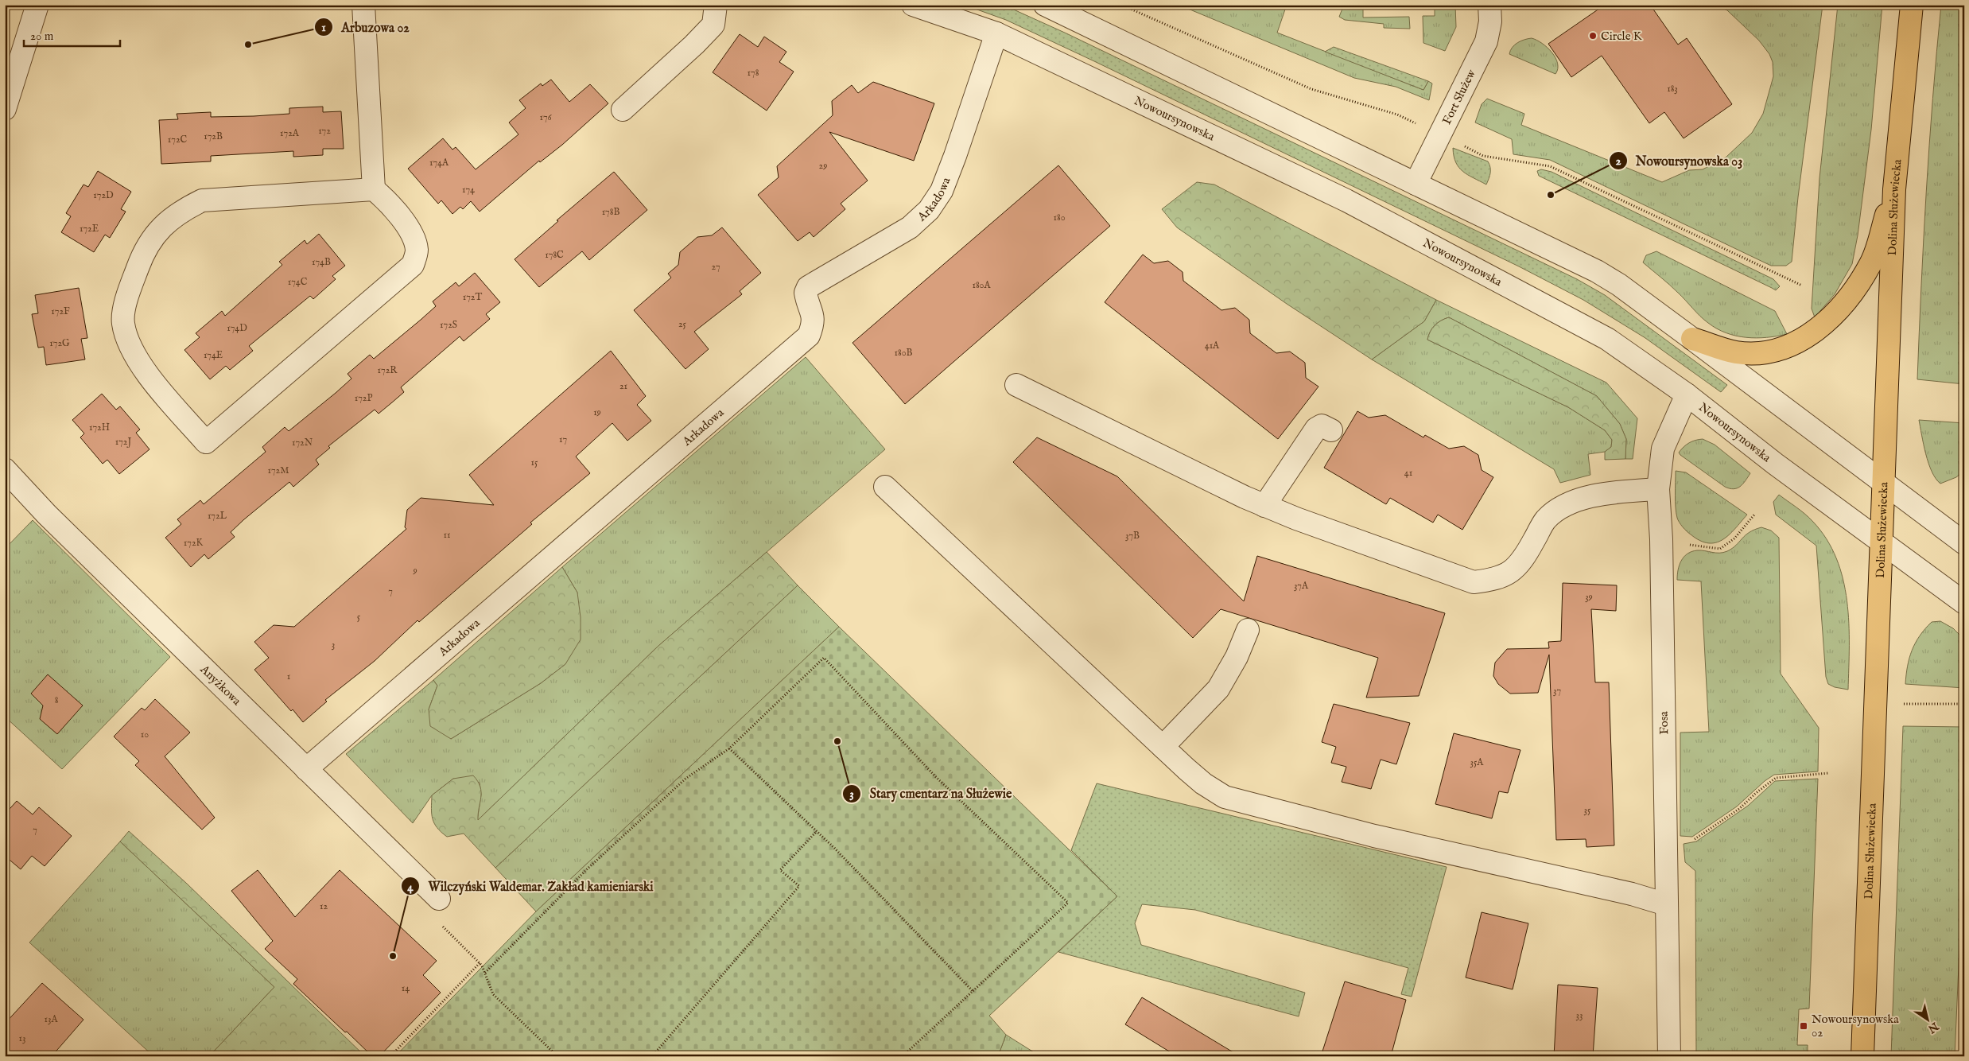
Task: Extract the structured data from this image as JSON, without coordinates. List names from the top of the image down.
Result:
{
  "streets": {
    "main road": ["Dolina Służewiecka"],
    "street": [
      "Fort Służew",
      "Nowoursynowska",
      "Arkadowa",
      "Anyżkowa",
      "Fosa"
    ]
  },
  "crossings": [
    ["Nowoursynowska", "Arkadowa"],
    ["Nowoursynowska", "Dolina Służewiecka"],
    ["Nowoursynowska", "Fosa"],
    ["Arkadowa", "Anyżkowa"]
  ],
  "places": {
    "other": [
      "Circle K",
      "Arbuzowa 02",
      "Nowoursynowska 03",
      "Stary cmentarz na Służewie",
      "Wilczyński Waldemar. Zakład kamieniarski"
    ],
    "transit": ["Nowoursynowska 02"]
  },
  "house_numbers": [
    "178",
    "183",
    "176",
    "172",
    "172A",
    "172B",
    "172C",
    "174A",
    "29",
    "174",
    "172D",
    "178B",
    "180",
    "172E",
    "178C",
    "174B",
    "27",
    "174C",
    "180A",
    "172T",
    "172F",
    "25",
    "172S",
    "174D",
    "172G",
    "41A",
    "180B",
    "174E",
    "172R",
    "21",
    "172P",
    "19",
    "172H",
    "17",
    "172J",
    "172N",
    "15",
    "172M",
    "41",
    "172L",
    "11",
    "37B",
    "172K",
    "9",
    "37A",
    "7",
    "39",
    "5",
    "3",
    "1",
    "37",
    "8",
    "10",
    "35A",
    "35",
    "7",
    "12",
    "14",
    "33",
    "13A",
    "13"
  ],
  "scale_bar": "20 m",
  "north": "bottom right"
}
